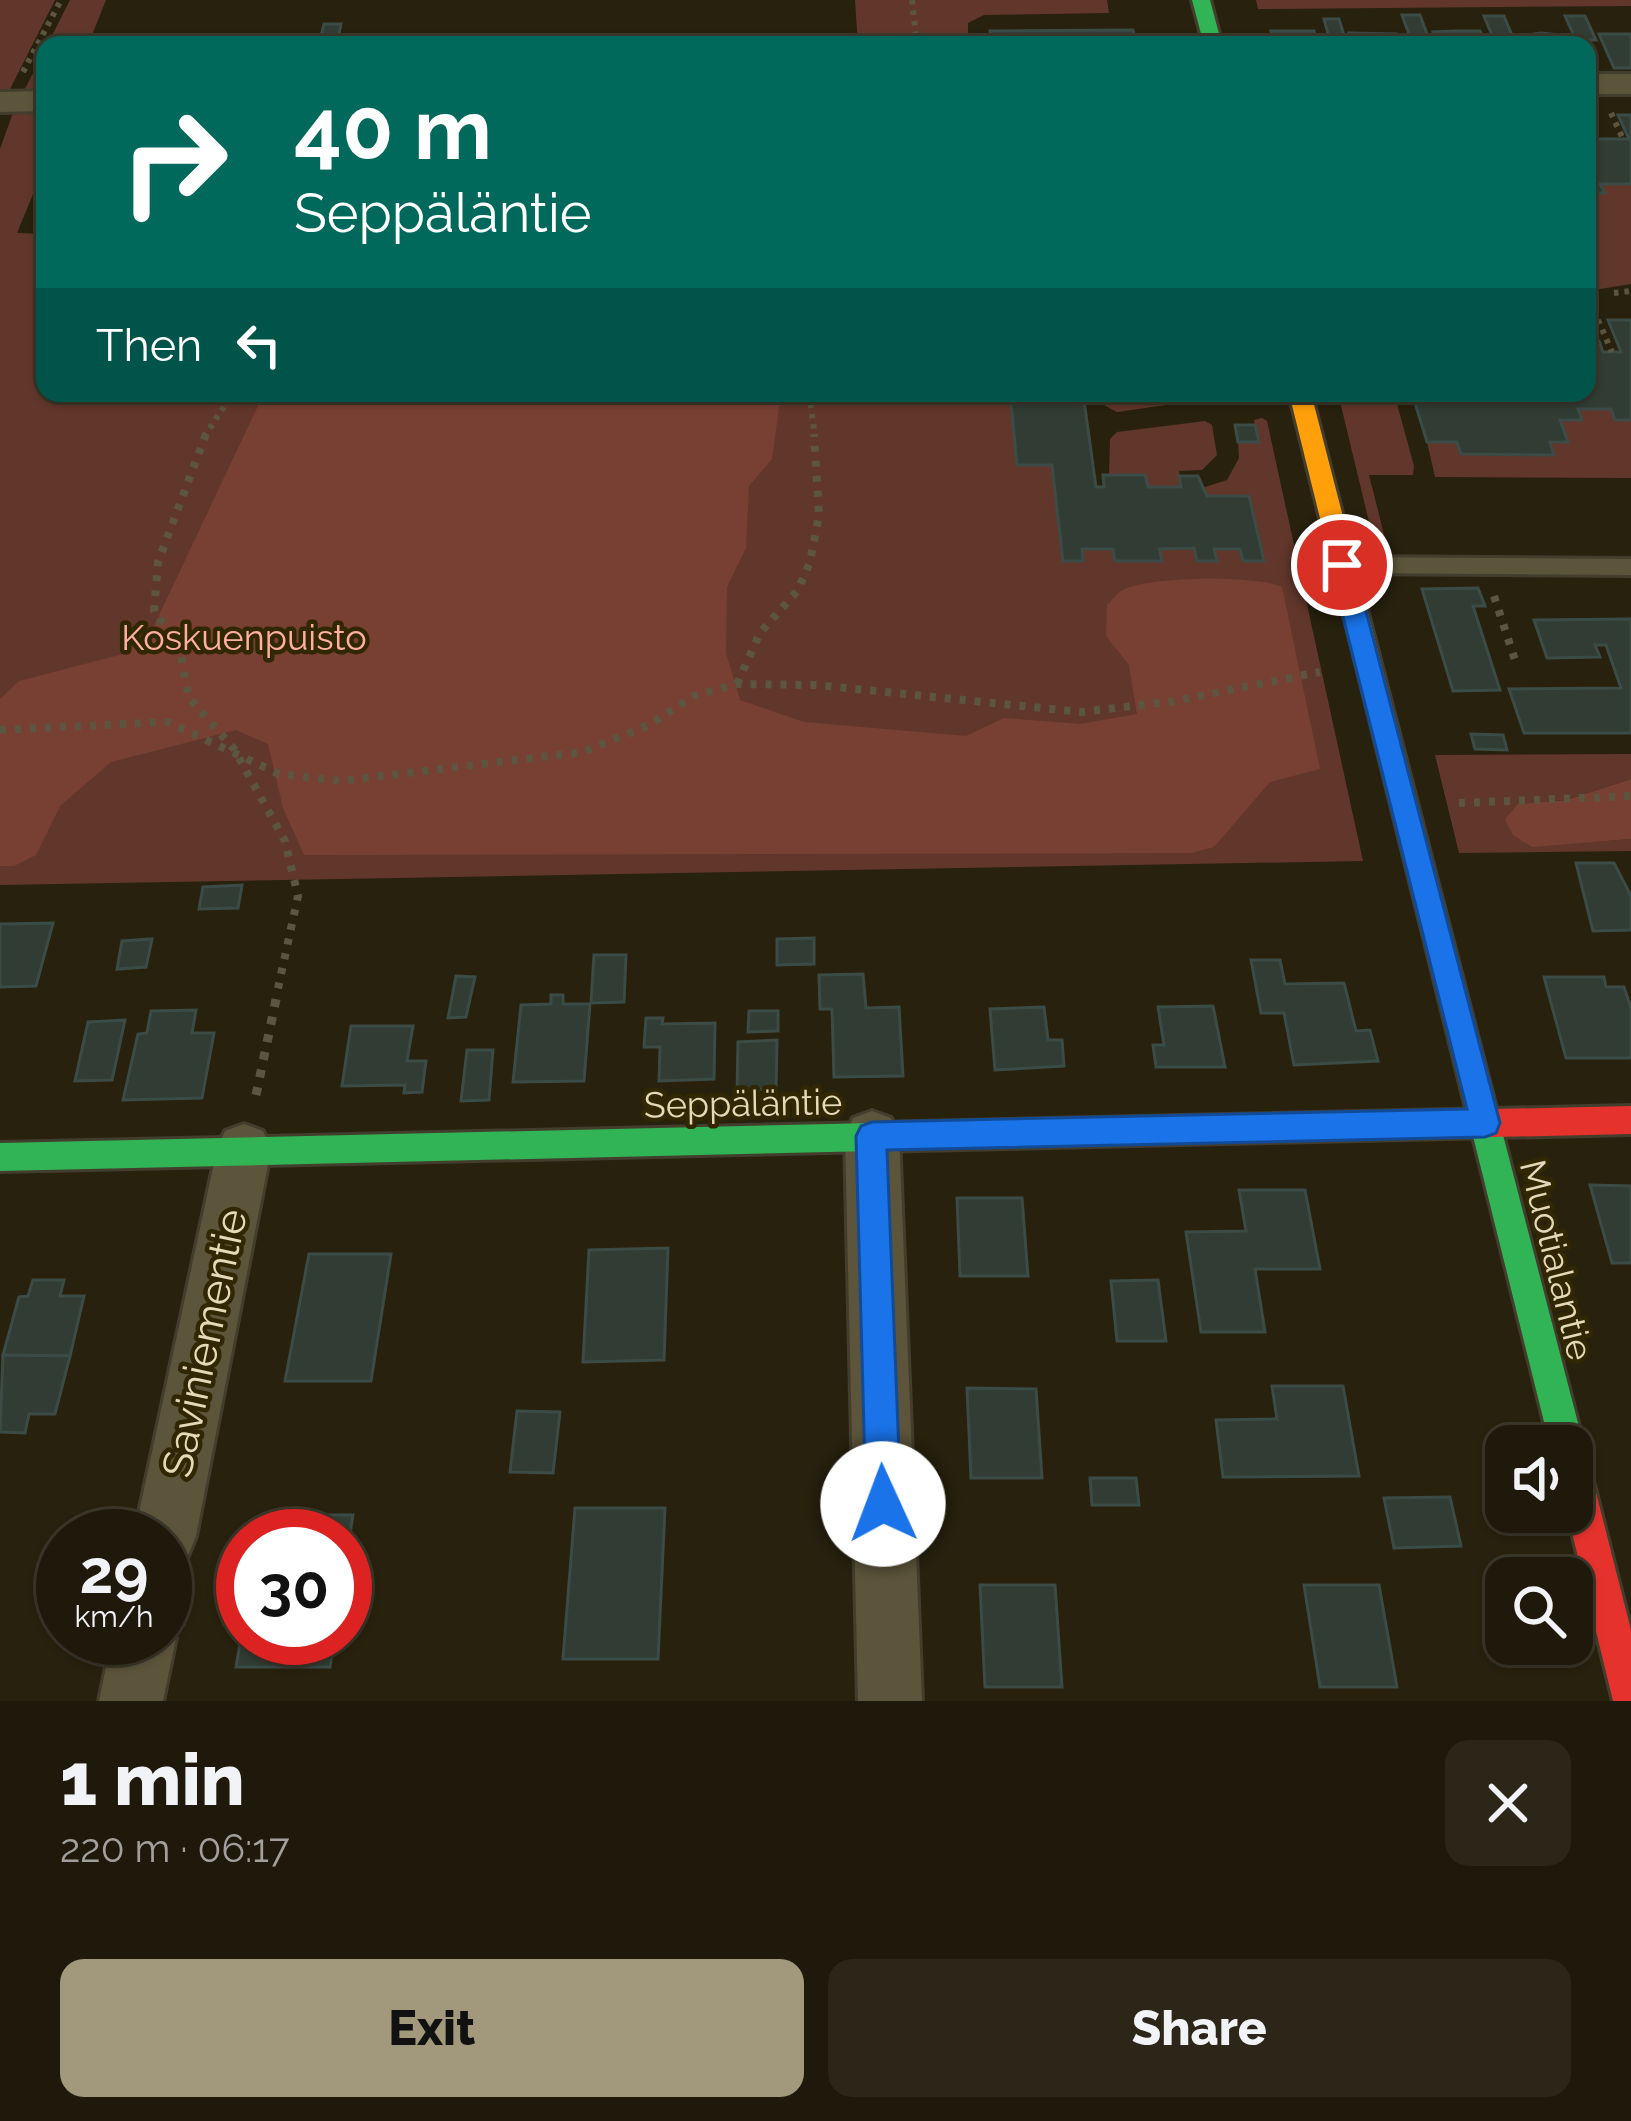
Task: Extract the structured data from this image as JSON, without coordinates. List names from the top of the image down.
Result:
{
  "streets": {
    "street": ["Seppäläntie", "Muotialantie", "Saviniementie"]
  },
  "crossings": [
    ["Seppäläntie", "Muotialantie"],
    ["Seppäläntie", "Saviniementie"]
  ],
  "parks": ["Koskuenpuisto"],
  "page": {
    "turn": ["40 m", "Seppäläntie"],
    "then": "Then",
    "speed": "29 km/h",
    "limit": "30",
    "heading": ["1 min", "220 m · 06:17"],
    "buttons": ["Exit", "Share"]
  }
}
